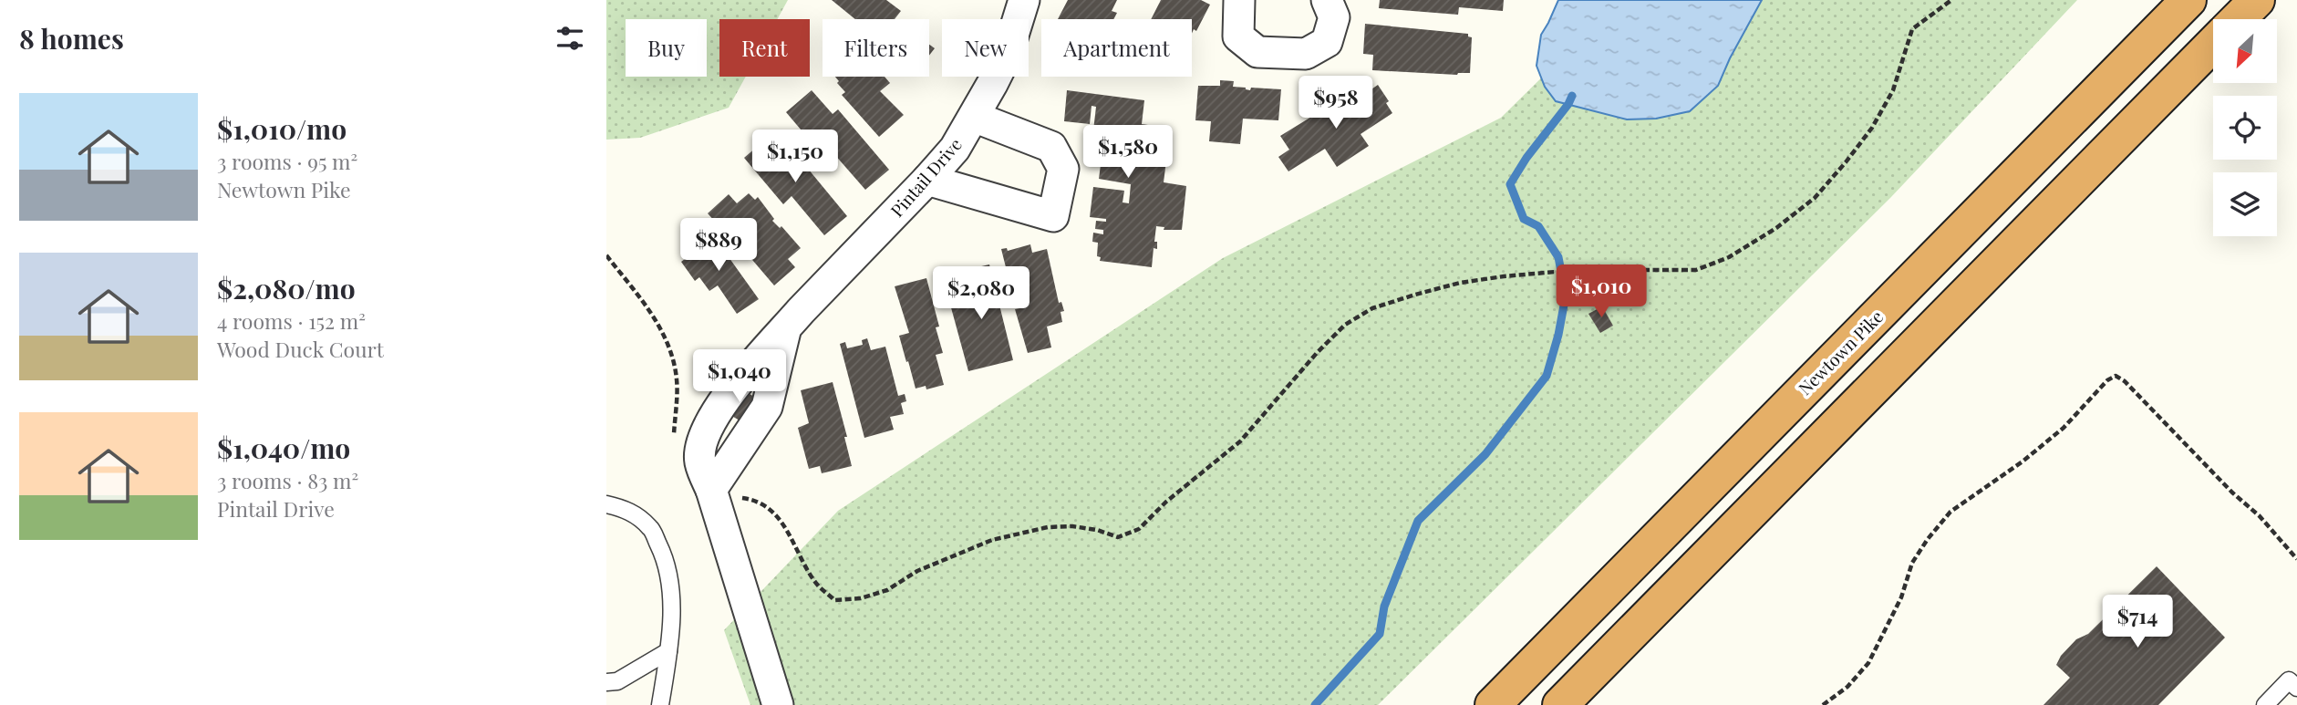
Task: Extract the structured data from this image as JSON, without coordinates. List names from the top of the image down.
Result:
{
  "streets": {
    "highway": ["Newtown Pike"],
    "street": ["Pintail Drive"]
  },
  "north": "bottom left",
  "page": {
    "heading": "8 homes",
    "chip": [
      "Buy",
      "Rent",
      "Filters",
      "New",
      "Apartment"
    ],
    "price": [
      "$958",
      "$1,580",
      "$1,150",
      "$889",
      "$1,010",
      "$2,080",
      "$1,040",
      "$714"
    ],
    "list": [
      {
        "name": "$1,010/mo",
        "note": "3 rooms · 95 m² · Newtown Pike"
      },
      {
        "name": "$2,080/mo",
        "note": "4 rooms · 152 m² · Wood Duck Court"
      },
      {
        "name": "$1,040/mo",
        "note": "3 rooms · 83 m² · Pintail Drive"
      }
    ]
  }
}
